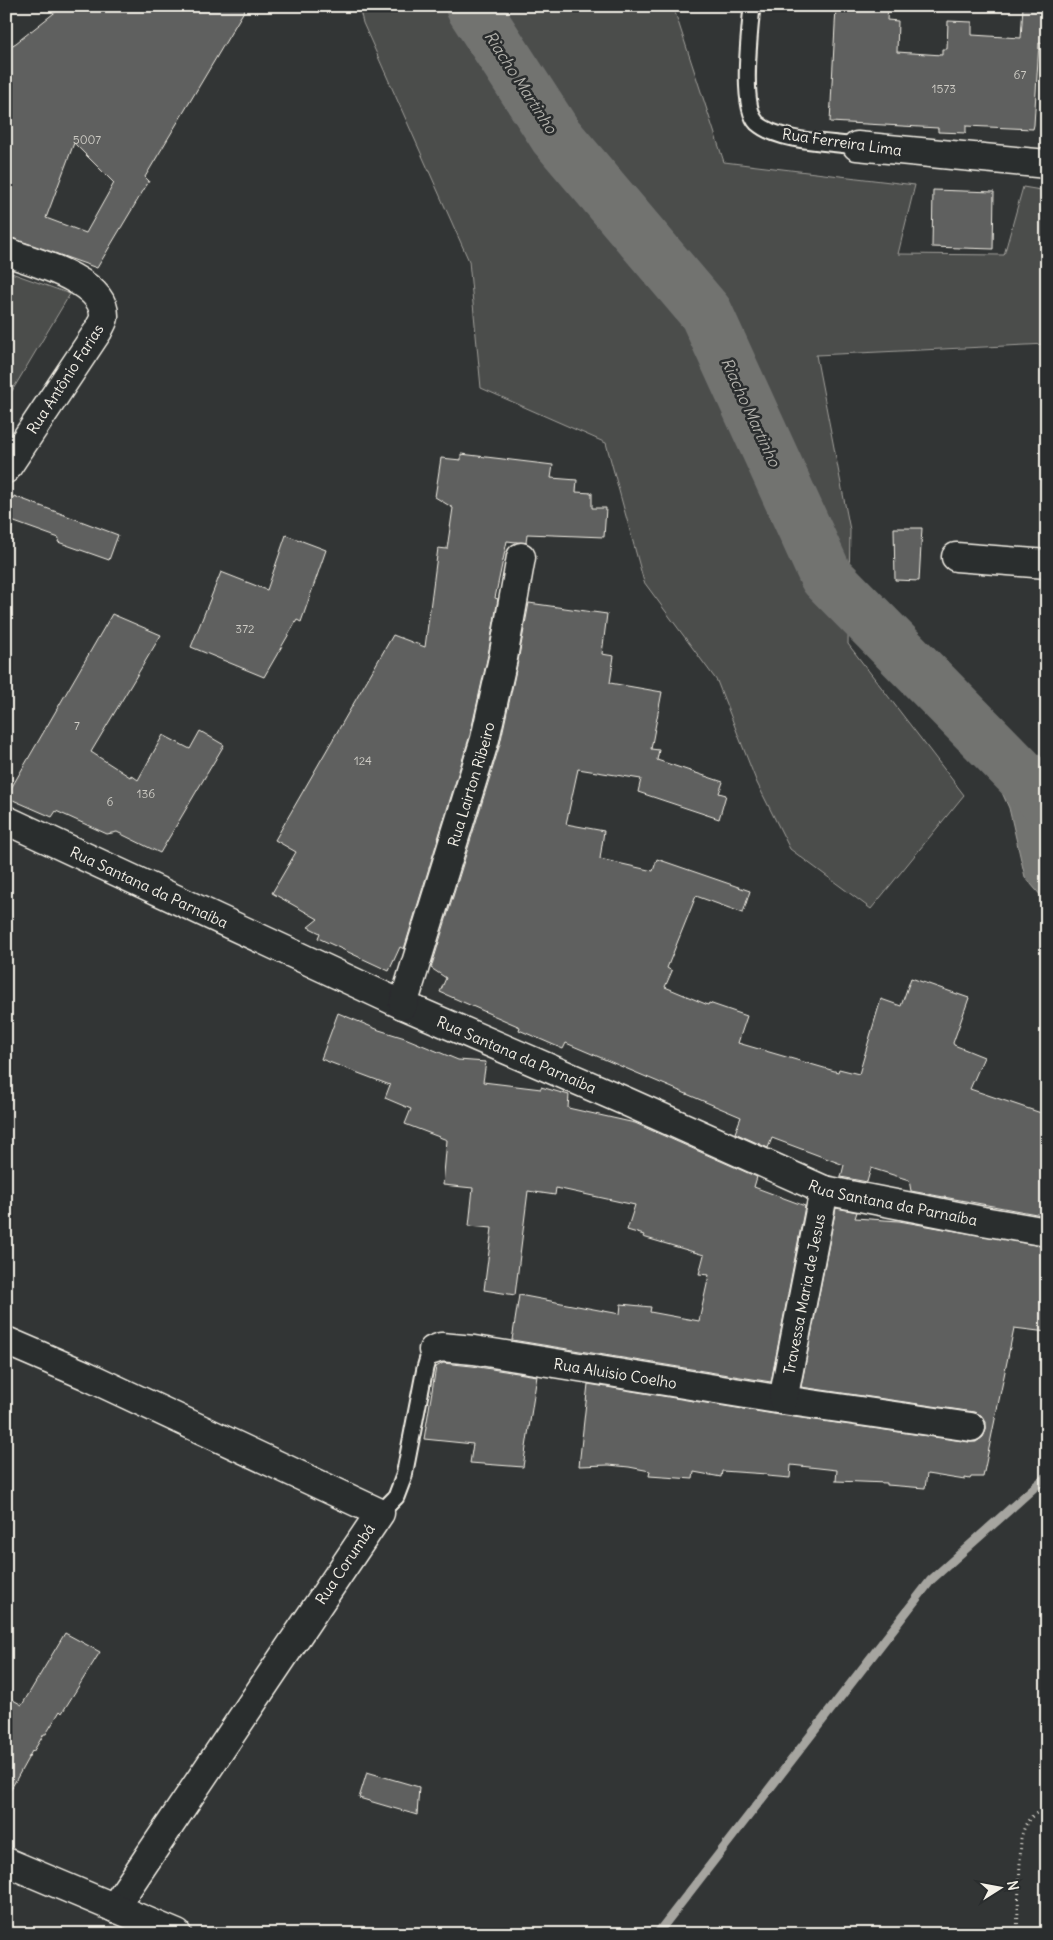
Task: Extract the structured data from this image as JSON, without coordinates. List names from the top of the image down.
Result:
{
  "streets": {
    "street": [
      "Rua Ferreira Lima",
      "Rua Antônio Farias",
      "Rua Lairton Ribeiro",
      "Rua Santana da Parnaíba",
      "Travessa Maria de Jesus",
      "Rua Aluisio Coelho",
      "Rua Corumbá"
    ]
  },
  "crossings": [
    ["Rua Lairton Ribeiro", "Rua Santana da Parnaíba"],
    ["Rua Santana da Parnaíba", "Travessa Maria de Jesus"],
    ["Travessa Maria de Jesus", "Rua Aluisio Coelho"],
    ["Rua Aluisio Coelho", "Rua Corumbá"]
  ],
  "water": ["Riacho Martinho"],
  "house_numbers": [
    "67",
    "1573",
    "5007",
    "372",
    "7",
    "124",
    "136",
    "6"
  ],
  "north": "right"
}
